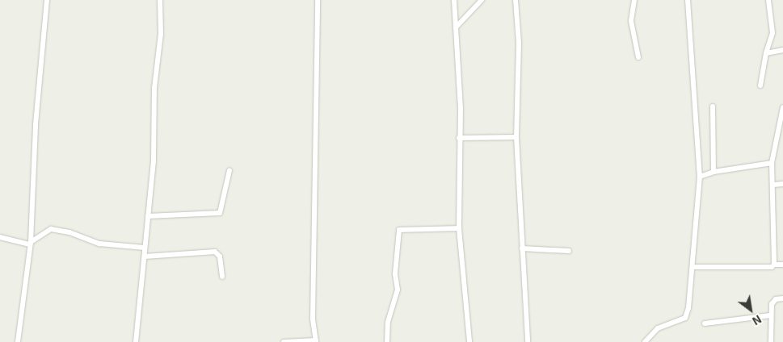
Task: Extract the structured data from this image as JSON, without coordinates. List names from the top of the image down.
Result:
{
  "north": "bottom right"
}
